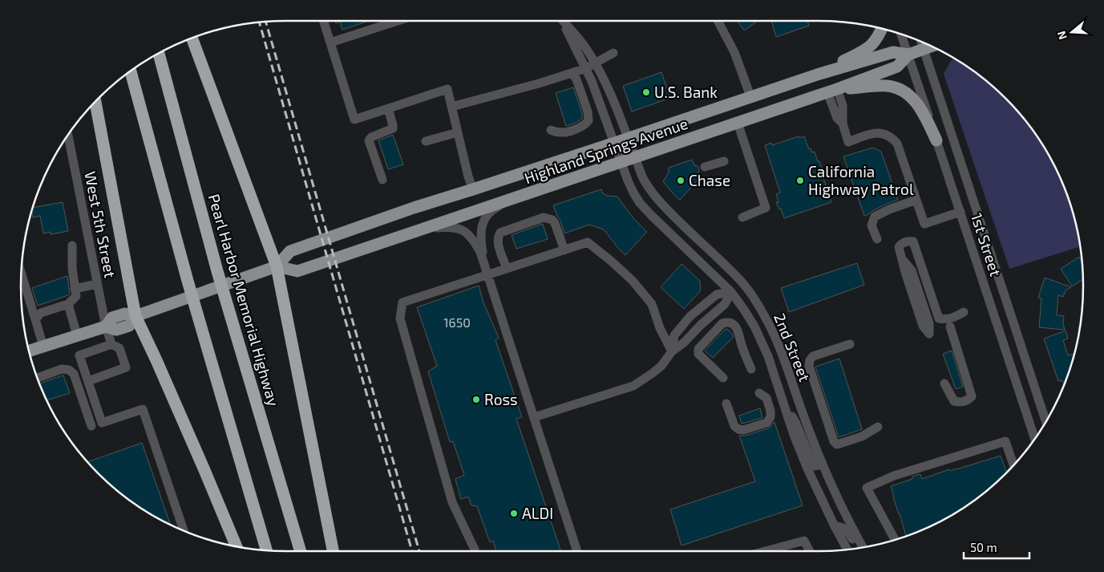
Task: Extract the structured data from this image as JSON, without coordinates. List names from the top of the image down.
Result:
{
  "streets": {
    "highway": ["Pearl Harbor Memorial Highway"],
    "main road": ["Highland Springs Avenue"],
    "street": ["West 5th Street", "1st Street", "2nd Street"]
  },
  "crossings": [
    ["Highland Springs Avenue", "West 5th Street"],
    ["Highland Springs Avenue", "1st Street"],
    ["Highland Springs Avenue", "2nd Street"]
  ],
  "places": [
    "U.S. Bank",
    "Chase",
    "California Highway Patrol",
    "Ross",
    "ALDI"
  ],
  "house_numbers": ["1650"],
  "scale_bar": "50 m",
  "north": "left"
}
